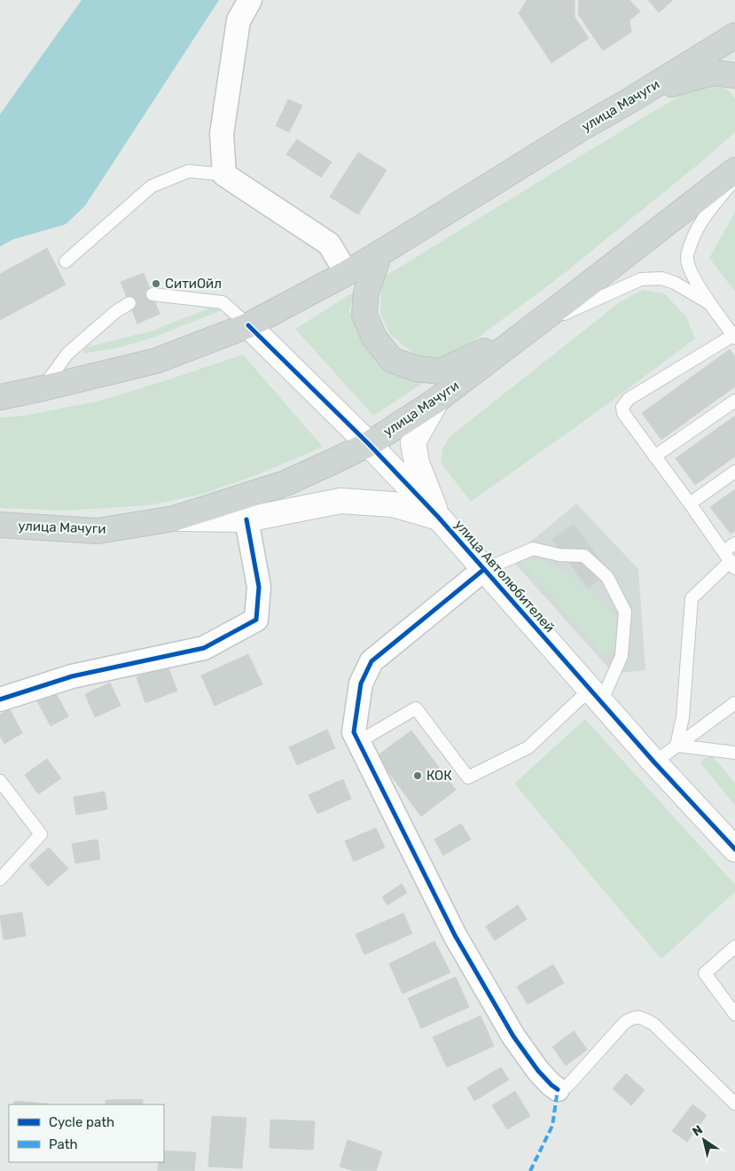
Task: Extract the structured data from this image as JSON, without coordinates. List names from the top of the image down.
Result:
{
  "streets": {
    "main road": ["улица Мачуги"],
    "street": ["улица Автолюбителей"]
  },
  "crossings": [
    ["улица Мачуги", "улица Автолюбителей"]
  ],
  "places": ["СитиОйл", "КОК"],
  "legend": ["Cycle path", "Path"],
  "north": "top left"
}
